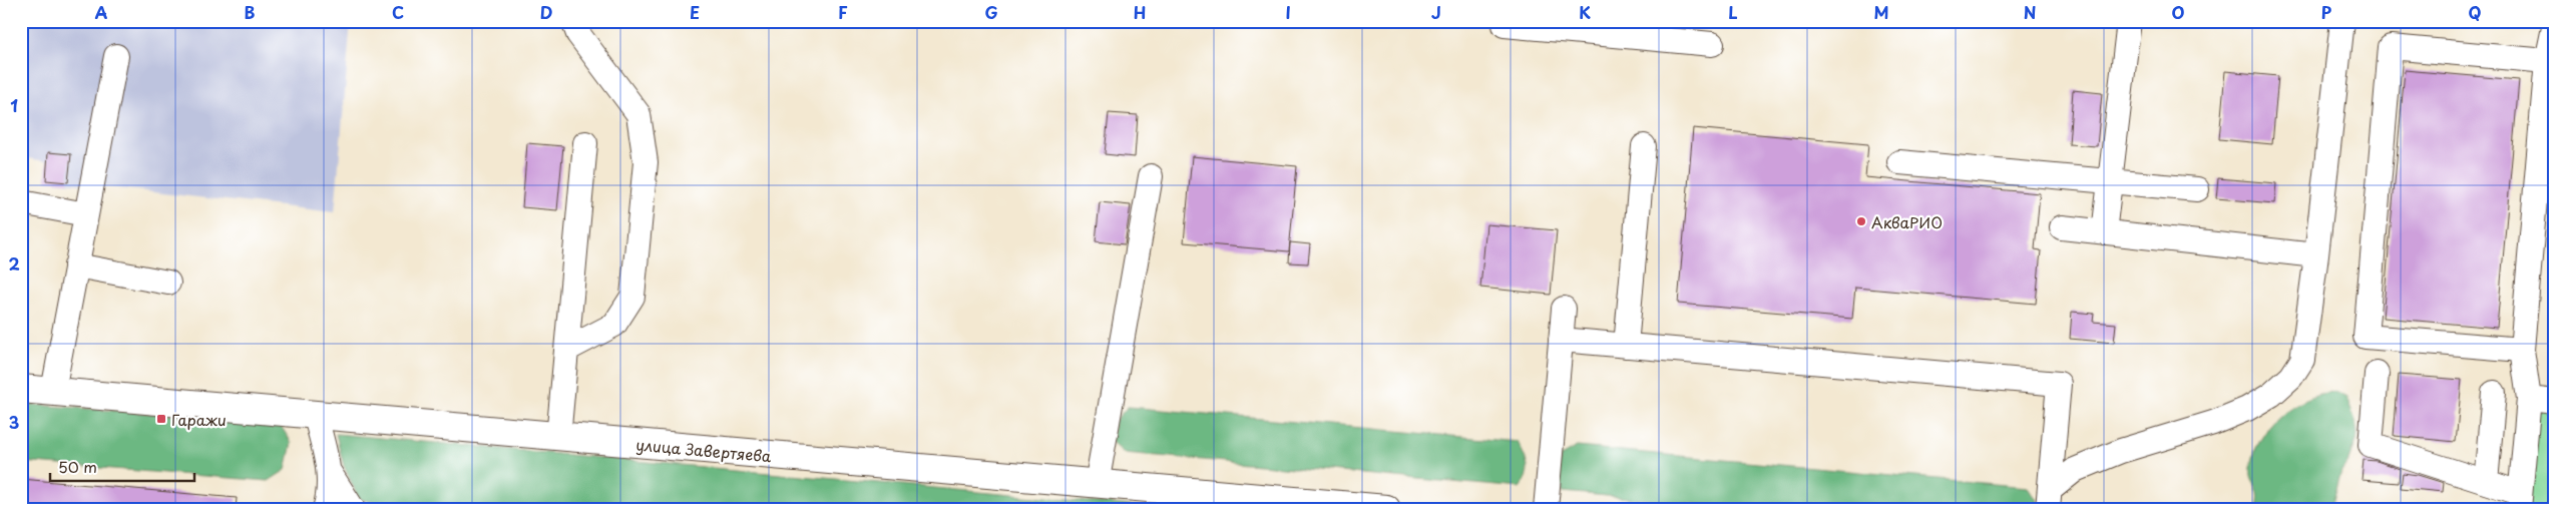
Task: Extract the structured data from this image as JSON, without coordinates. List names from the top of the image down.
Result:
{
  "streets": {
    "main road": ["улица Завертяева"]
  },
  "places": {
    "other": ["АкваРИО"],
    "transit": ["Гаражи"]
  },
  "scale_bar": "50 m",
  "grid": {
    "columns": [
      "A",
      "B",
      "C",
      "D",
      "E",
      "F",
      "G",
      "H",
      "I",
      "J",
      "K",
      "L",
      "M",
      "N",
      "O",
      "P",
      "Q"
    ],
    "rows": ["1", "2", "3"]
  }
}
